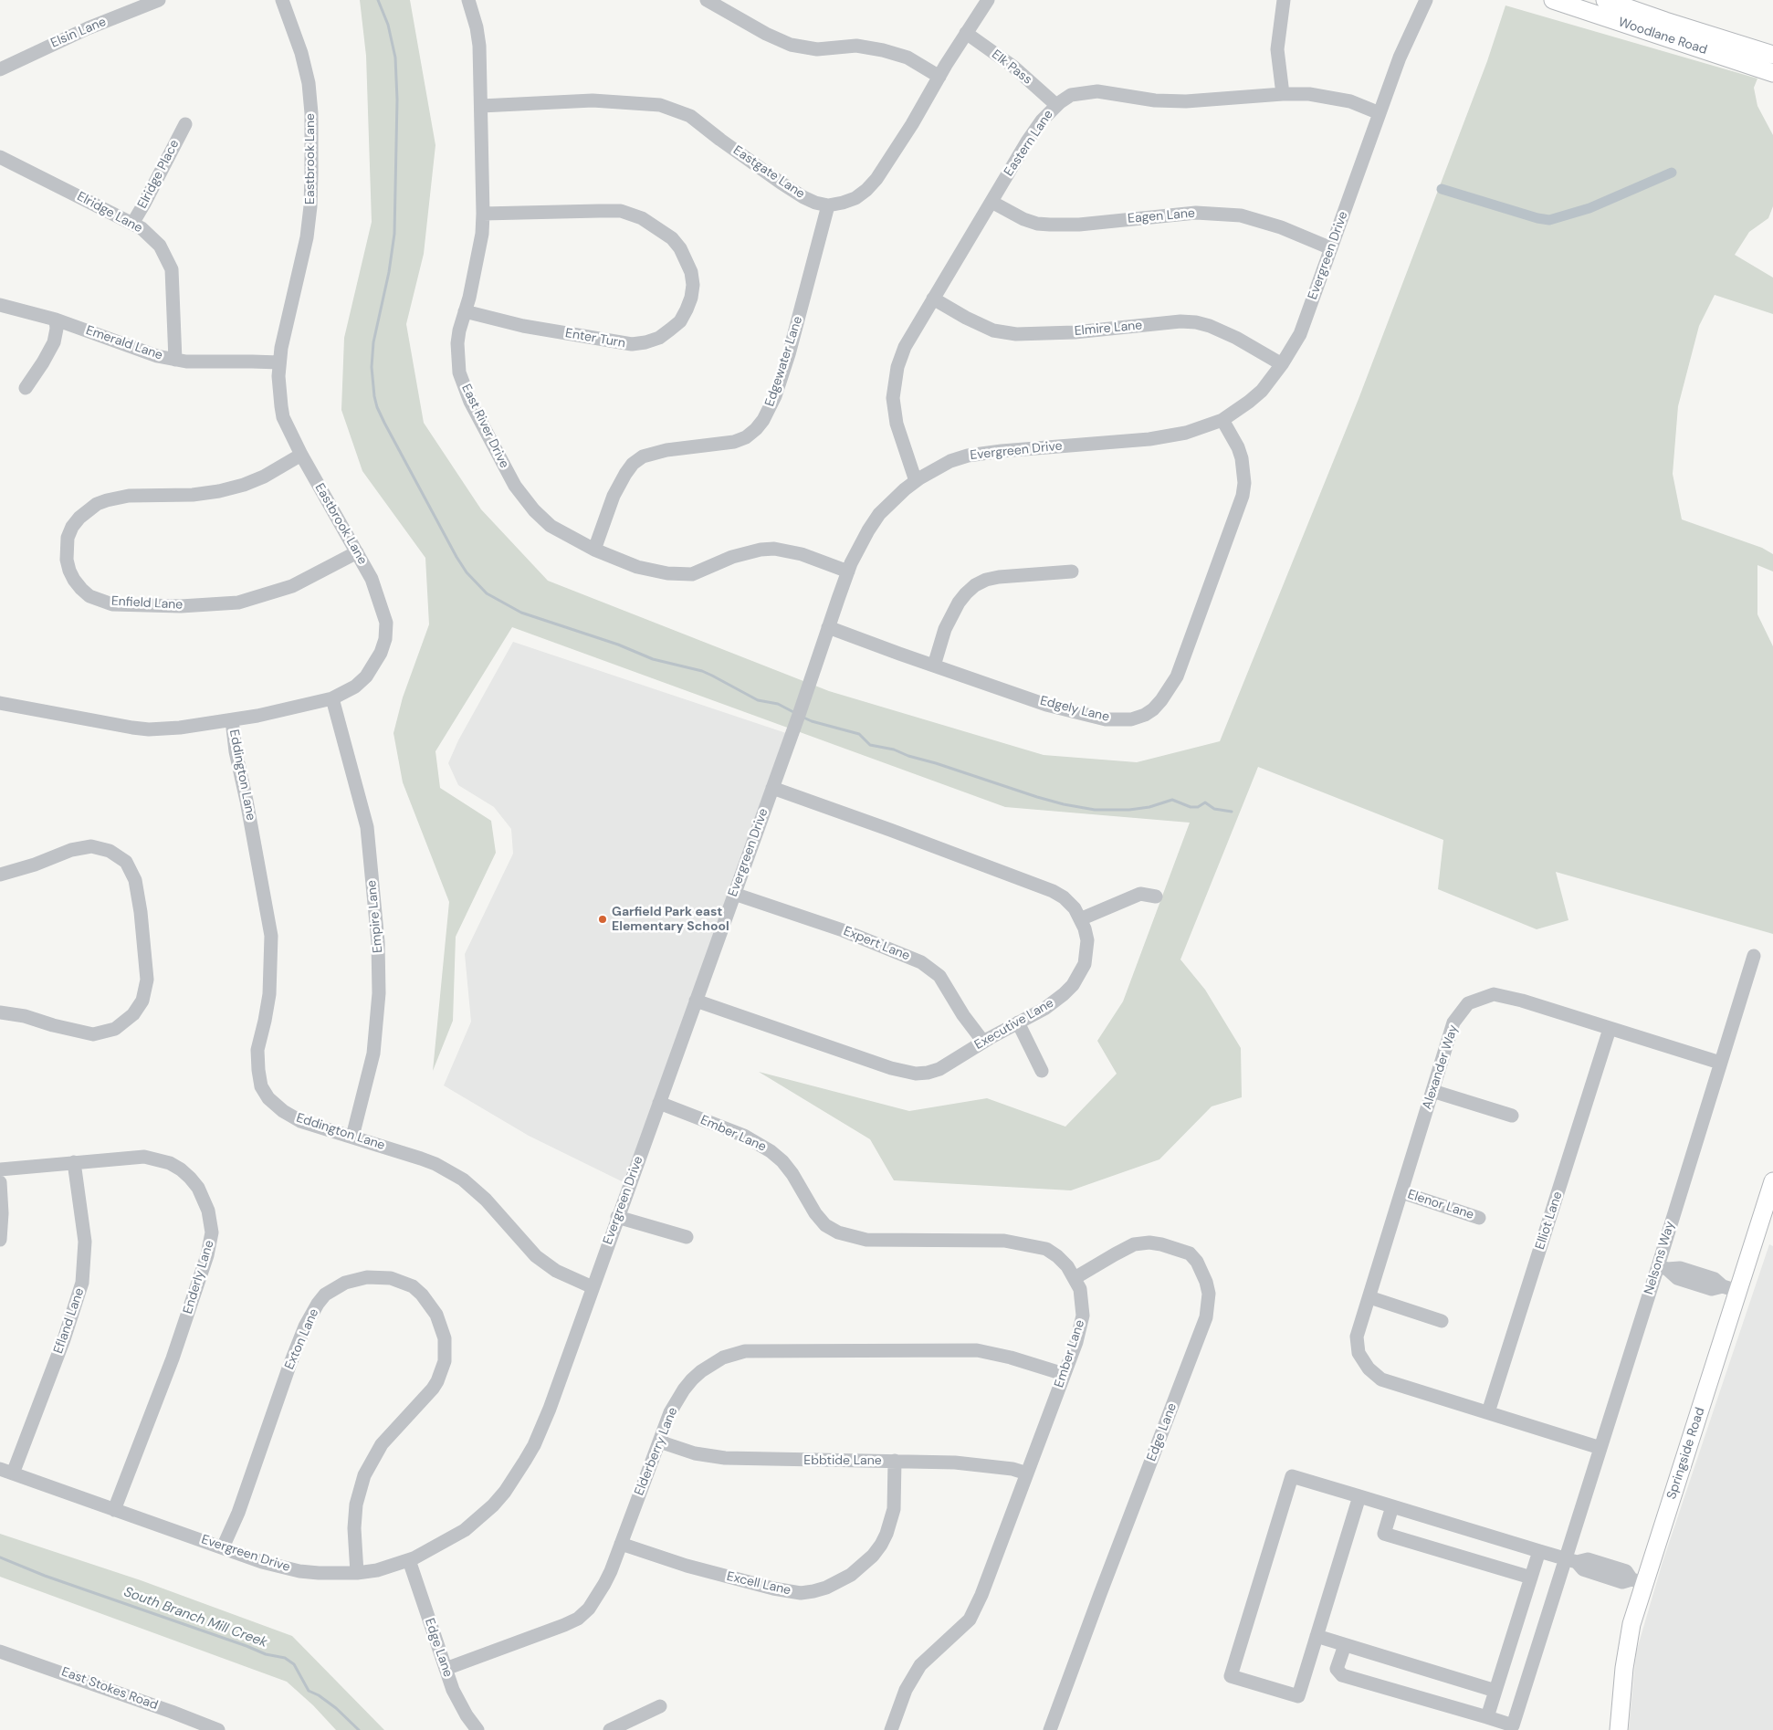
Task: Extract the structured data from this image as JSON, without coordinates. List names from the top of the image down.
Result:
{
  "streets": {
    "main road": ["Woodlane Road", "Springside Road"],
    "street": [
      "Elsin Lane",
      "Elk Pass",
      "Eastern Lane",
      "Eastbrook Lane",
      "Eastgate Lane",
      "Elridge Place",
      "Elridge Lane",
      "Eagen Lane",
      "Evergreen Drive",
      "Elmire Lane",
      "Enter Turn",
      "Emerald Lane",
      "Edgewater Lane",
      "East River Drive",
      "Enfield Lane",
      "Edgely Lane",
      "Eddington Lane",
      "Empire Lane",
      "Expert Lane",
      "Executive Lane",
      "Alexander Way",
      "Ember Lane",
      "Elenor Lane",
      "Elliot Lane",
      "Nelsons Way",
      "Enderly Lane",
      "Efland Lane",
      "Exton Lane",
      "Edge Lane",
      "Elderberry Lane",
      "Ebbtide Lane",
      "Excell Lane",
      "East Stokes Road"
    ]
  },
  "crossings": [
    ["Elk Pass", "Eastern Lane"],
    ["Eastern Lane", "Eagen Lane"],
    ["Eastern Lane", "Evergreen Drive"],
    ["Eastern Lane", "Elmire Lane"],
    ["Eastbrook Lane", "Emerald Lane"],
    ["Eastbrook Lane", "Enfield Lane"],
    ["Eastbrook Lane", "Eddington Lane"],
    ["Eastbrook Lane", "Empire Lane"],
    ["Eastgate Lane", "Edgewater Lane"],
    ["Eastgate Lane", "East River Drive"],
    ["Elridge Place", "Elridge Lane"],
    ["Elridge Lane", "Emerald Lane"],
    ["Eagen Lane", "Evergreen Drive"],
    ["Evergreen Drive", "Elmire Lane"],
    ["Evergreen Drive", "East River Drive"],
    ["Evergreen Drive", "Edgely Lane"],
    ["Evergreen Drive", "Eddington Lane"],
    ["Evergreen Drive", "Expert Lane"],
    ["Evergreen Drive", "Executive Lane"],
    ["Evergreen Drive", "Ember Lane"],
    ["Evergreen Drive", "Enderly Lane"],
    ["Evergreen Drive", "Efland Lane"],
    ["Evergreen Drive", "Exton Lane"],
    ["Evergreen Drive", "Edge Lane"],
    ["Enter Turn", "East River Drive"],
    ["Edgewater Lane", "East River Drive"],
    ["Eddington Lane", "Empire Lane"],
    ["Expert Lane", "Executive Lane"],
    ["Alexander Way", "Elenor Lane"],
    ["Alexander Way", "Elliot Lane"],
    ["Alexander Way", "Nelsons Way"],
    ["Ember Lane", "Edge Lane"],
    ["Ember Lane", "Elderberry Lane"],
    ["Ember Lane", "Ebbtide Lane"],
    ["Enderly Lane", "Efland Lane"],
    ["Edge Lane", "Elderberry Lane"],
    ["Elderberry Lane", "Ebbtide Lane"],
    ["Elderberry Lane", "Excell Lane"],
    ["Ebbtide Lane", "Excell Lane"]
  ],
  "water": ["South Branch Mill Creek"],
  "places": ["Garfield Park east Elementary School"]
}
